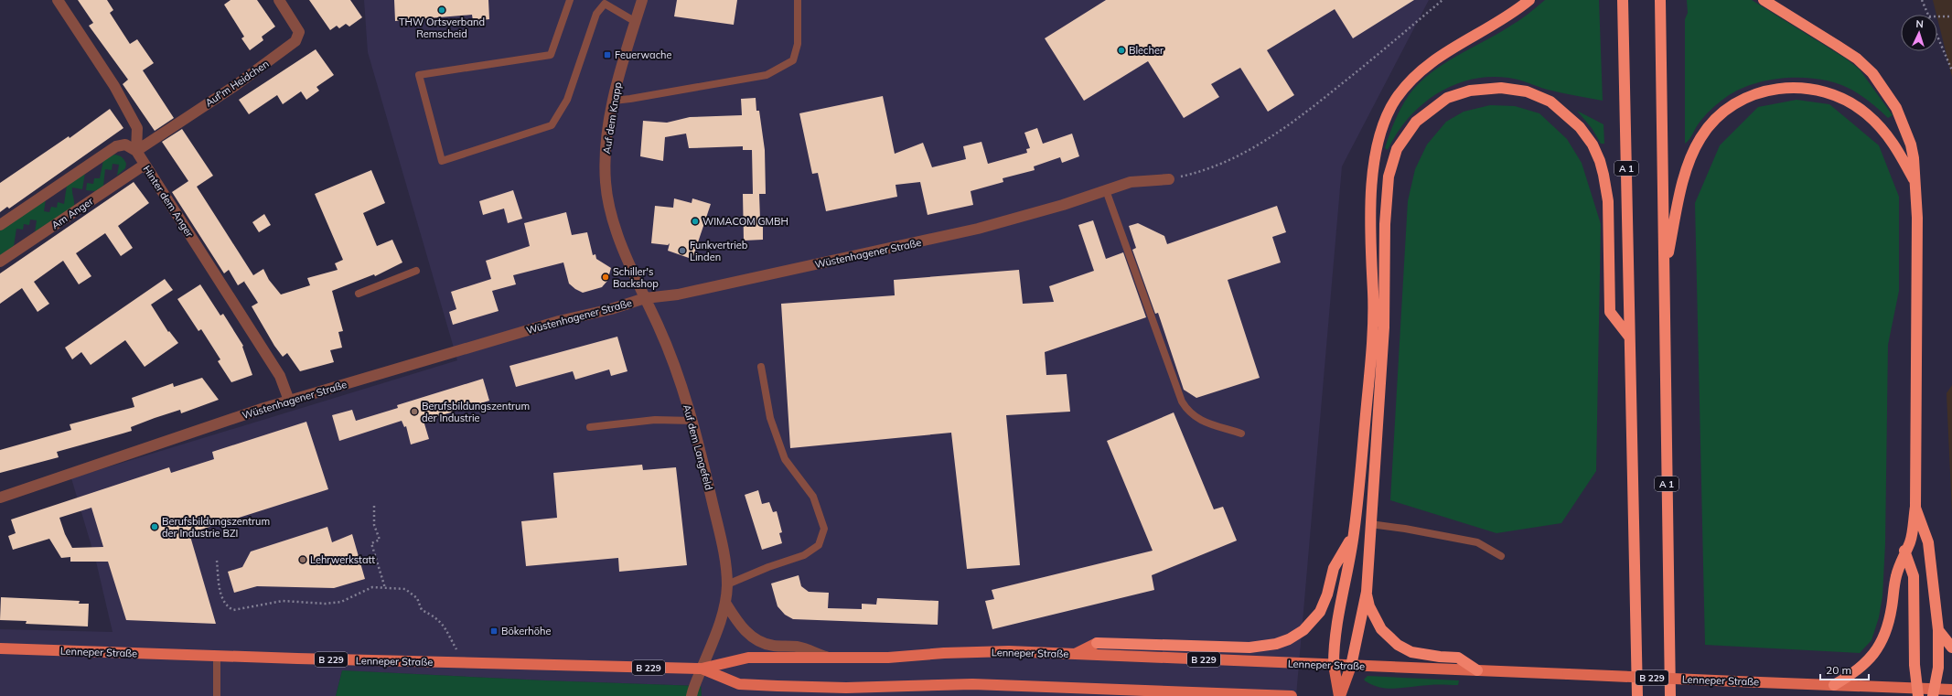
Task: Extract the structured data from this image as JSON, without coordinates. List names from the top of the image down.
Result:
{
  "streets": {
    "highway": ["A 1"],
    "main road": ["Lenneper Straße", "B 229"],
    "street": [
      "Auf'm Heidchen",
      "Auf dem Knapp",
      "Hinter dem Anger",
      "Am Anger",
      "Wüstenhagener Straße",
      "Auf dem Langefeld"
    ]
  },
  "crossings": [
    ["Auf'm Heidchen", "Hinter dem Anger"],
    ["Auf dem Knapp", "Wüstenhagener Straße"],
    ["Auf dem Knapp", "Auf dem Langefeld"],
    ["Hinter dem Anger", "Am Anger"],
    ["Hinter dem Anger", "Wüstenhagener Straße"],
    ["Wüstenhagener Straße", "Auf dem Langefeld"],
    ["Auf dem Langefeld", "Lenneper Straße"]
  ],
  "places": {
    "other": [
      "THW Ortsverband Remscheid",
      "Blecher",
      "WIMACOM GMBH",
      "Funkvertrieb Linden",
      "Schiller's Backshop",
      "Berufsbildungszentrum der Industrie",
      "Berufsbildungszentrum der Industrie BZI",
      "Lehrwerkstatt"
    ],
    "transit": ["Feuerwache", "Bökerhöhe"]
  },
  "scale_bar": "20 m",
  "north": "top"
}
